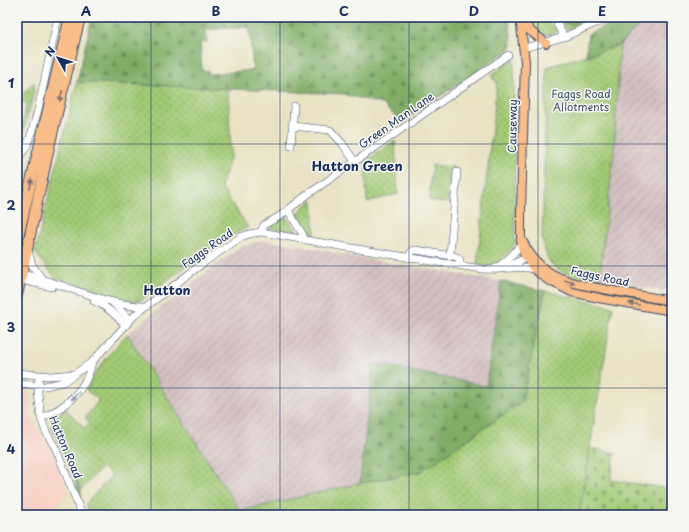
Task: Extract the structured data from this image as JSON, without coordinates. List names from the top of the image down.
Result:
{
  "streets": {
    "main road": ["Causeway", "Faggs Road"],
    "street": ["Green Man Lane", "Hatton Road"]
  },
  "crossings": [
    ["Green Man Lane", "Faggs Road"],
    ["Causeway", "Faggs Road"],
    ["Faggs Road", "Hatton Road"]
  ],
  "districts": ["Hatton Green", "Hatton"],
  "parks": ["Faggs Road Allotments"],
  "north": "top left",
  "grid": {
    "columns": [
      "A",
      "B",
      "C",
      "D",
      "E"
    ],
    "rows": [
      "1",
      "2",
      "3",
      "4"
    ]
  }
}
